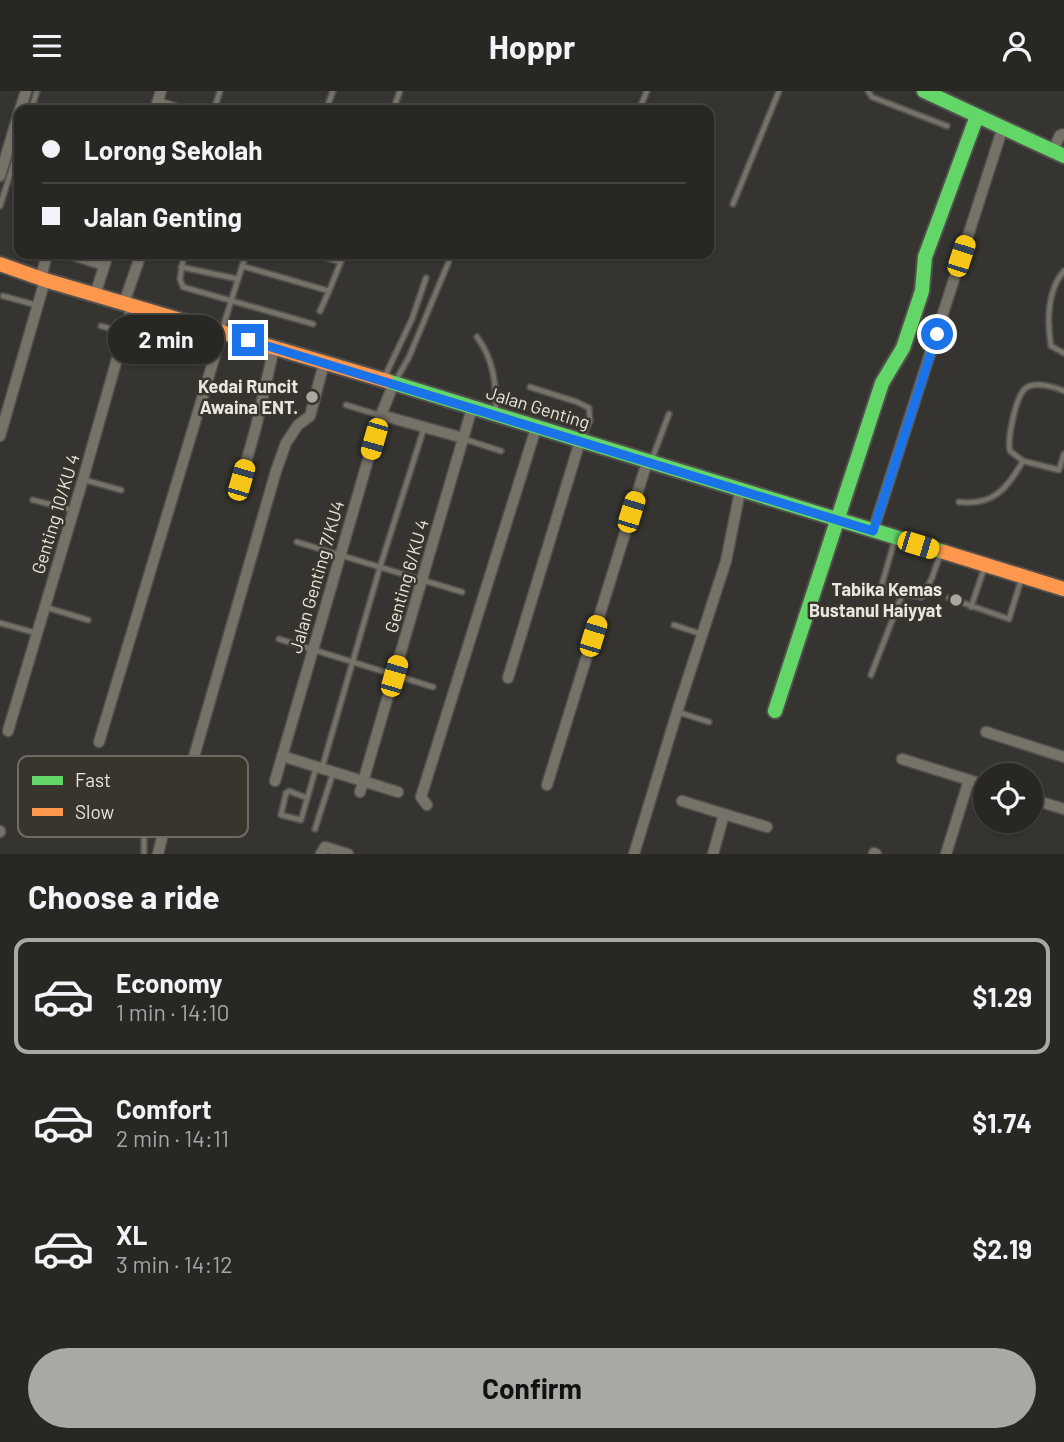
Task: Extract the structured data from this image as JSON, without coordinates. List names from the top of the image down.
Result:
{
  "streets": {
    "street": [
      "Jalan Genting",
      "Genting 10/KU 4",
      "Genting 6/KU 4",
      "Jalan Genting 7/KU4"
    ]
  },
  "crossings": [
    ["Jalan Genting", "Genting 10/KU 4"],
    ["Jalan Genting", "Genting 6/KU 4"],
    ["Jalan Genting", "Jalan Genting 7/KU4"]
  ],
  "places": ["Kedai Runcit Awaina ENT.", "Tabika Kemas Bustanul Haiyyat"],
  "legend": ["Fast", "Slow"],
  "page": {
    "header": "Hoppr",
    "banner": ["Lorong Sekolah", "Jalan Genting"],
    "bubble": "2 min",
    "heading": "Choose a ride",
    "list": [
      {
        "name": "Economy",
        "note": "1 min · 14:10",
        "value": "$1.29"
      },
      {
        "name": "Comfort",
        "note": "2 min · 14:11",
        "value": "$1.74"
      },
      {
        "name": "XL",
        "note": "3 min · 14:12",
        "value": "$2.19"
      }
    ],
    "buttons": "Confirm"
  }
}
